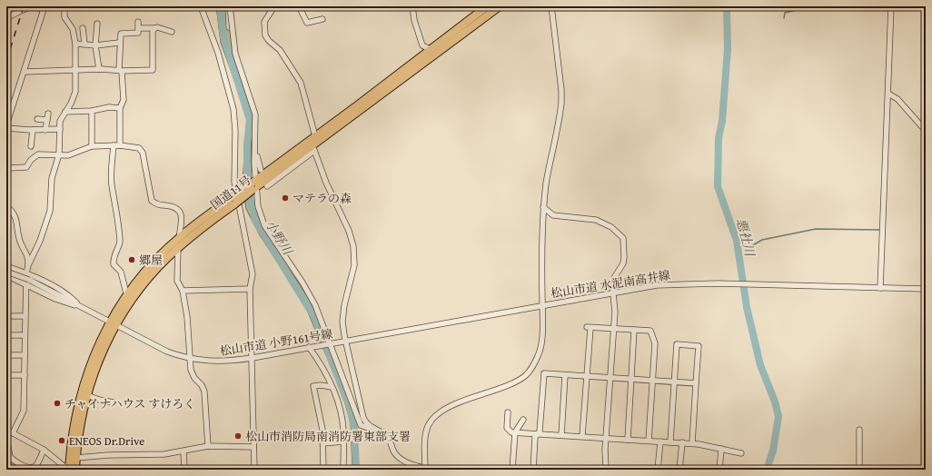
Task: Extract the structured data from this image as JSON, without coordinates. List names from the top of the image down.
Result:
{
  "streets": {
    "highway": ["国道11号"],
    "street": ["松山市道 水泥南高井線", "松山市道 小野161号線"]
  },
  "crossings": [
    ["国道11号", "松山市道 小野161号線"],
    ["松山市道 水泥南高井線", "松山市道 小野161号線"]
  ],
  "water": ["小野川", "悪社川"],
  "places": [
    "マテラの森",
    "郷屋",
    "チャイナハウス すけろく",
    "松山市消防局南消防署東部支署",
    "ENEOS Dr.Drive"
  ]
}
